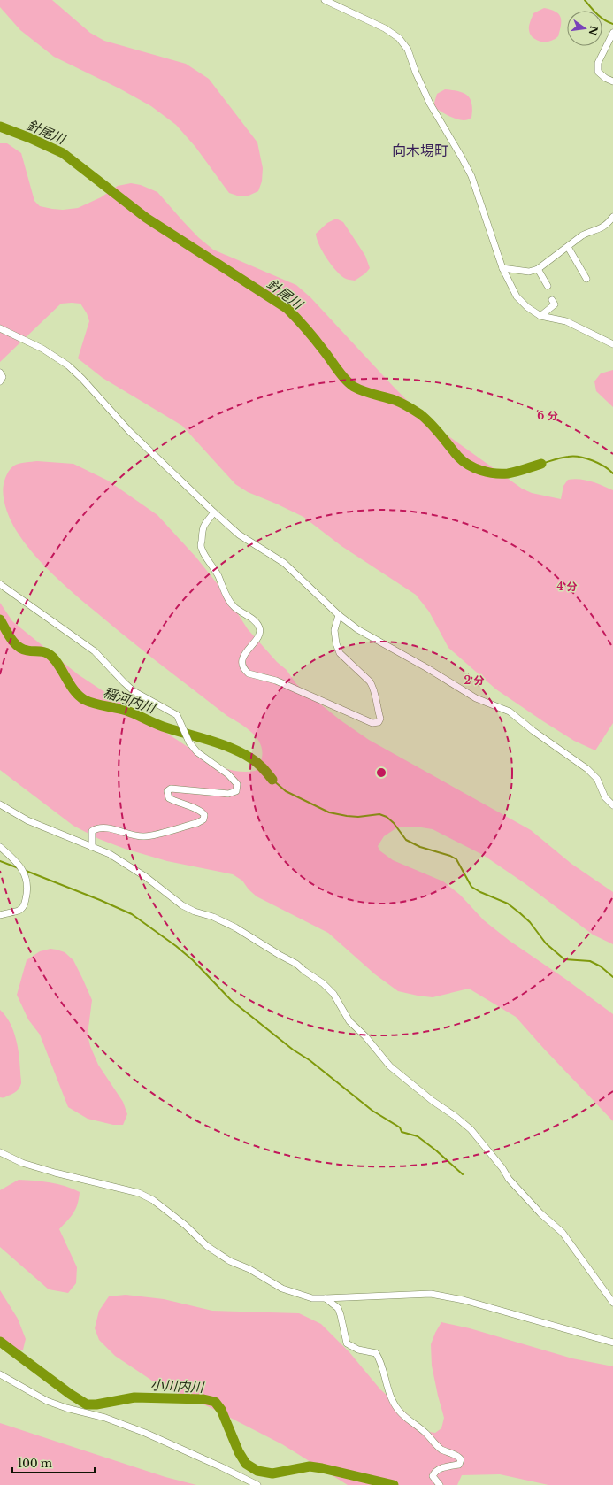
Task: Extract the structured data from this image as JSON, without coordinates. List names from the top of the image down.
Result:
{
  "districts": ["向木場町"],
  "water": ["針尾川", "稲河内川", "小川内川"],
  "scale_bar": "100 m",
  "north": "right",
  "rings": ["6 分", "4 分", "2 分"]
}
